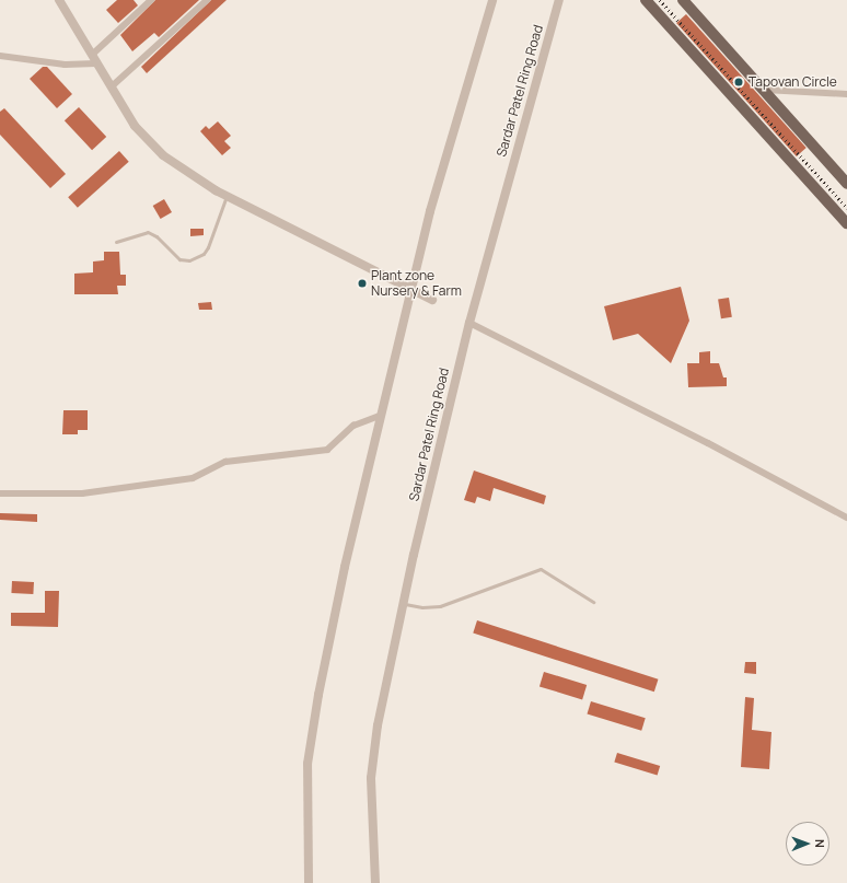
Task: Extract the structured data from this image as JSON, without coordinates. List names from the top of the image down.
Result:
{
  "streets": {
    "street": ["Sardar Patel Ring Road"]
  },
  "places": ["Tapovan Circle", "Plant zone Nursery & Farm"],
  "north": "right"
}
